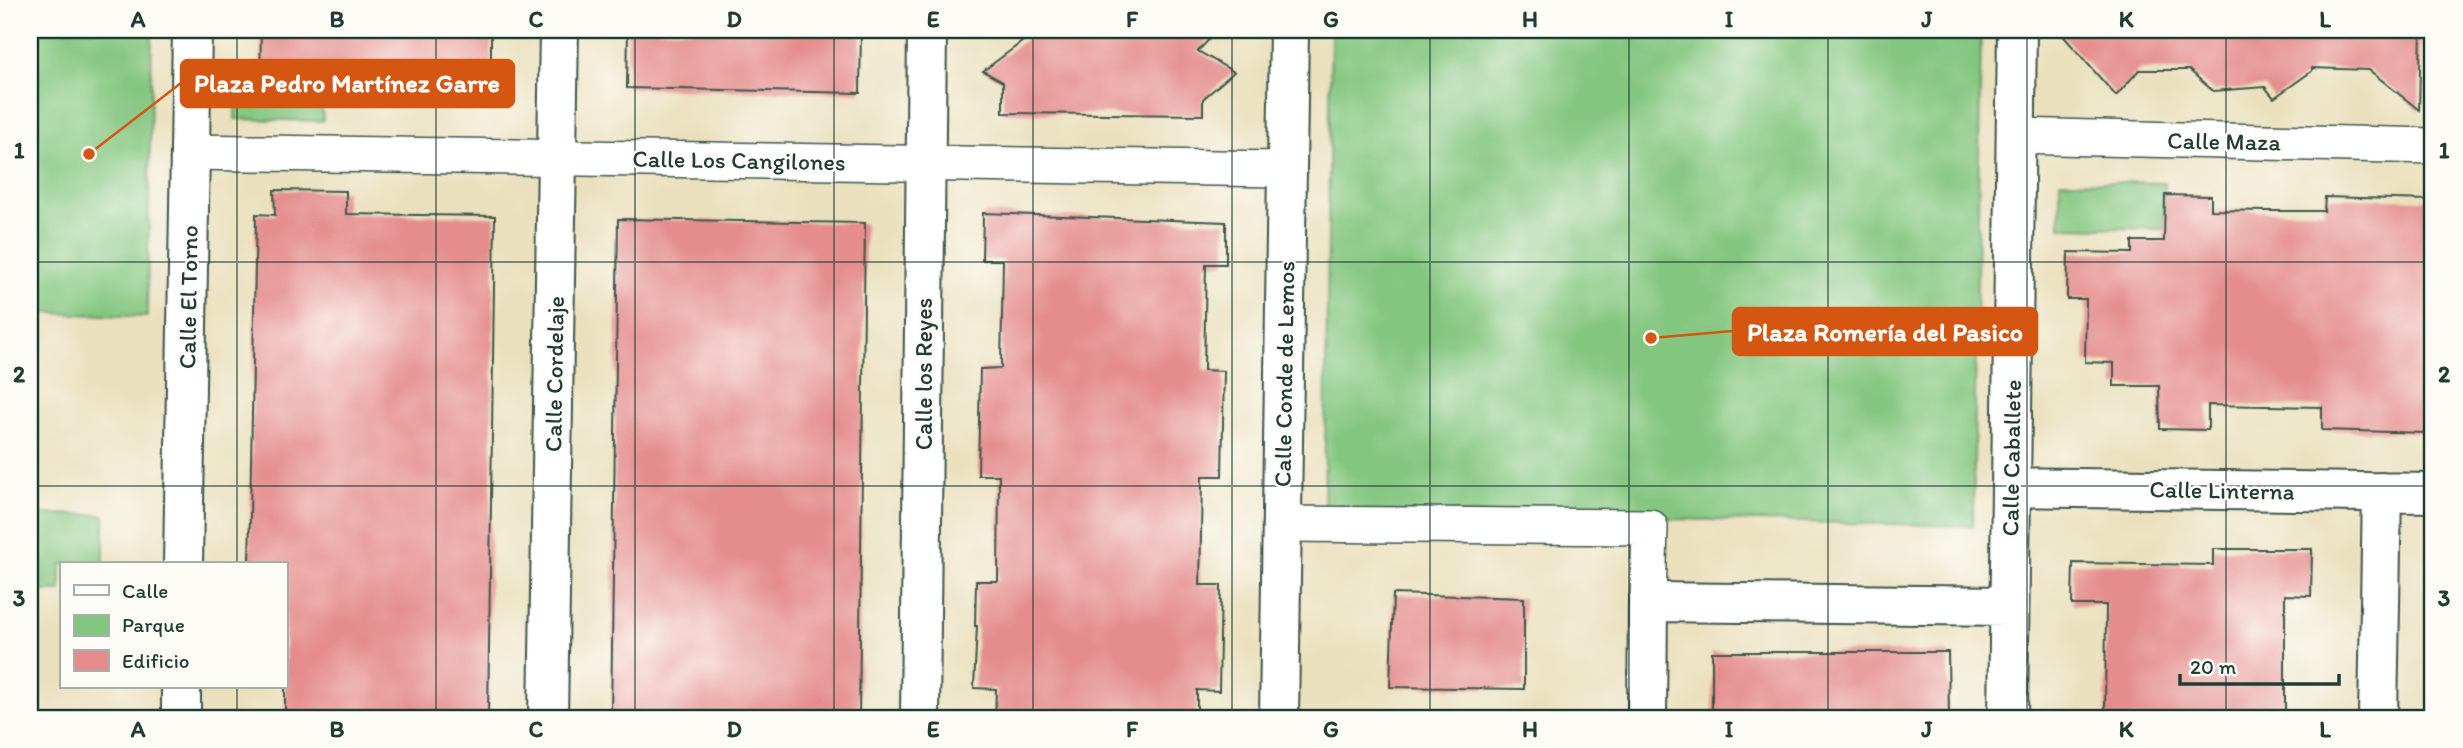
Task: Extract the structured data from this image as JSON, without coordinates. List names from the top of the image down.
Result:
{
  "streets": {
    "street": [
      "Calle Maza",
      "Calle Los Cangilones",
      "Calle El Torno",
      "Calle Cordelaje",
      "Calle los Reyes",
      "Calle Conde de Lemos",
      "Calle Caballete",
      "Calle Linterna"
    ]
  },
  "crossings": [
    ["Calle Maza", "Calle Caballete"],
    ["Calle Los Cangilones", "Calle El Torno"],
    ["Calle Los Cangilones", "Calle Cordelaje"],
    ["Calle Los Cangilones", "Calle los Reyes"],
    ["Calle Los Cangilones", "Calle Conde de Lemos"],
    ["Calle Caballete", "Calle Linterna"]
  ],
  "places": ["Plaza Pedro Martínez Garre", "Plaza Romería del Pasico"],
  "legend": ["Calle", "Parque", "Edificio"],
  "scale_bar": "20 m",
  "grid": {
    "columns": [
      "A",
      "B",
      "C",
      "D",
      "E",
      "F",
      "G",
      "H",
      "I",
      "J",
      "K",
      "L"
    ],
    "rows": ["1", "2", "3"]
  }
}
